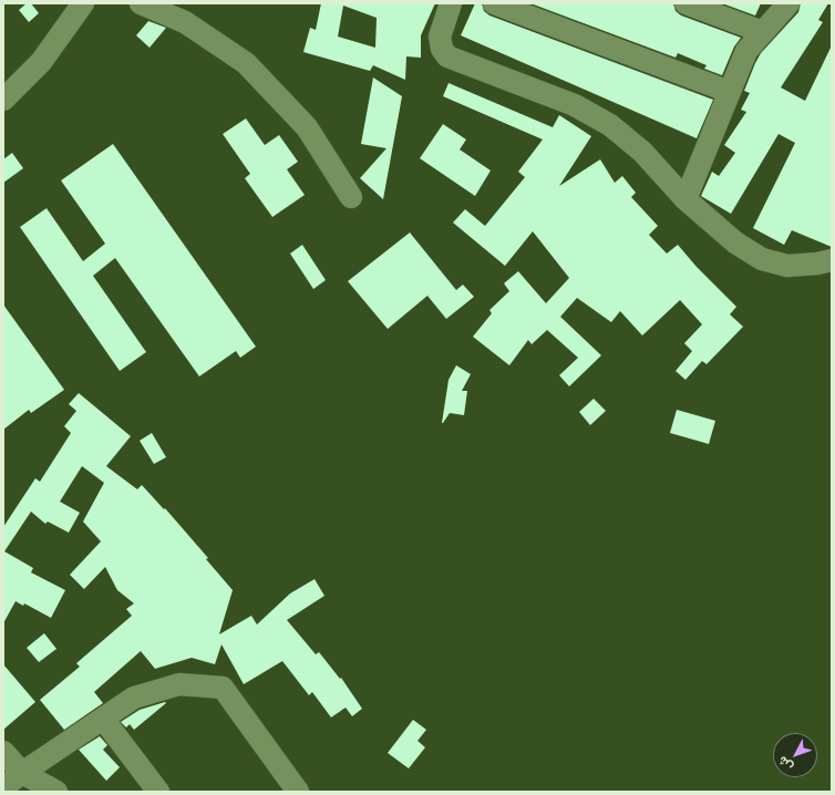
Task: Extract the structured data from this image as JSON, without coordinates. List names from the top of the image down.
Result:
{
  "north": "bottom left"
}
